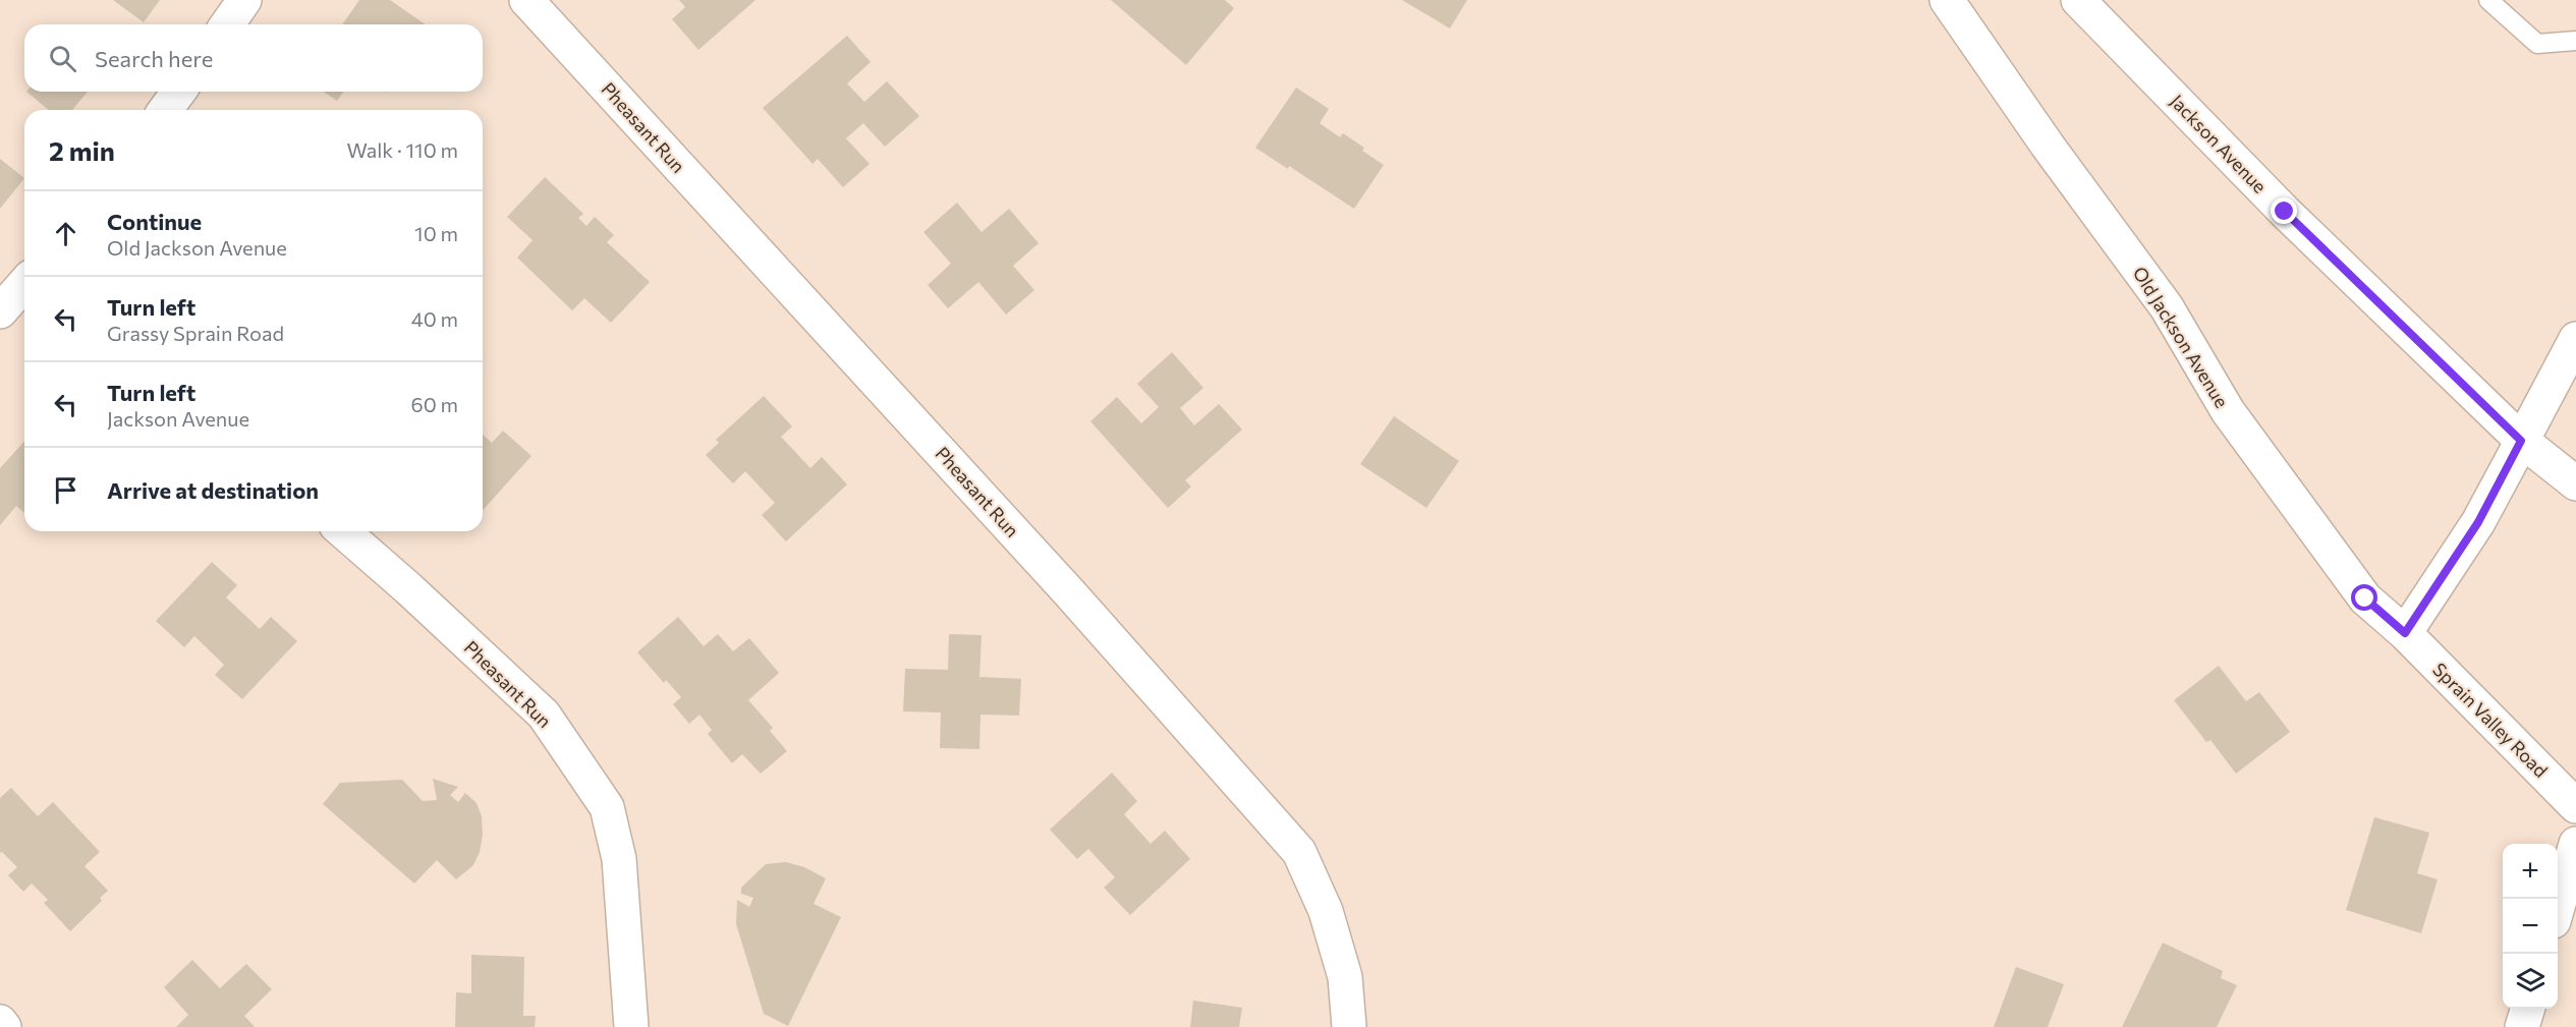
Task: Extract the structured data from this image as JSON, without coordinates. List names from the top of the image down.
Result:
{
  "streets": {
    "street": [
      "Pheasant Run",
      "Jackson Avenue",
      "Old Jackson Avenue",
      "Sprain Valley Road"
    ]
  },
  "crossings": [
    ["Old Jackson Avenue", "Sprain Valley Road"]
  ],
  "page": {
    "search": "Search here",
    "heading": ["2 min", "Walk · 110 m"],
    "list": [
      ["Continue", "Old Jackson Avenue", "10 m"],
      ["Turn left", "Grassy Sprain Road", "40 m"],
      ["Turn left", "Jackson Avenue", "60 m"],
      "Arrive at destination"
    ],
    "map_buttons": ["+", "−"]
  }
}
